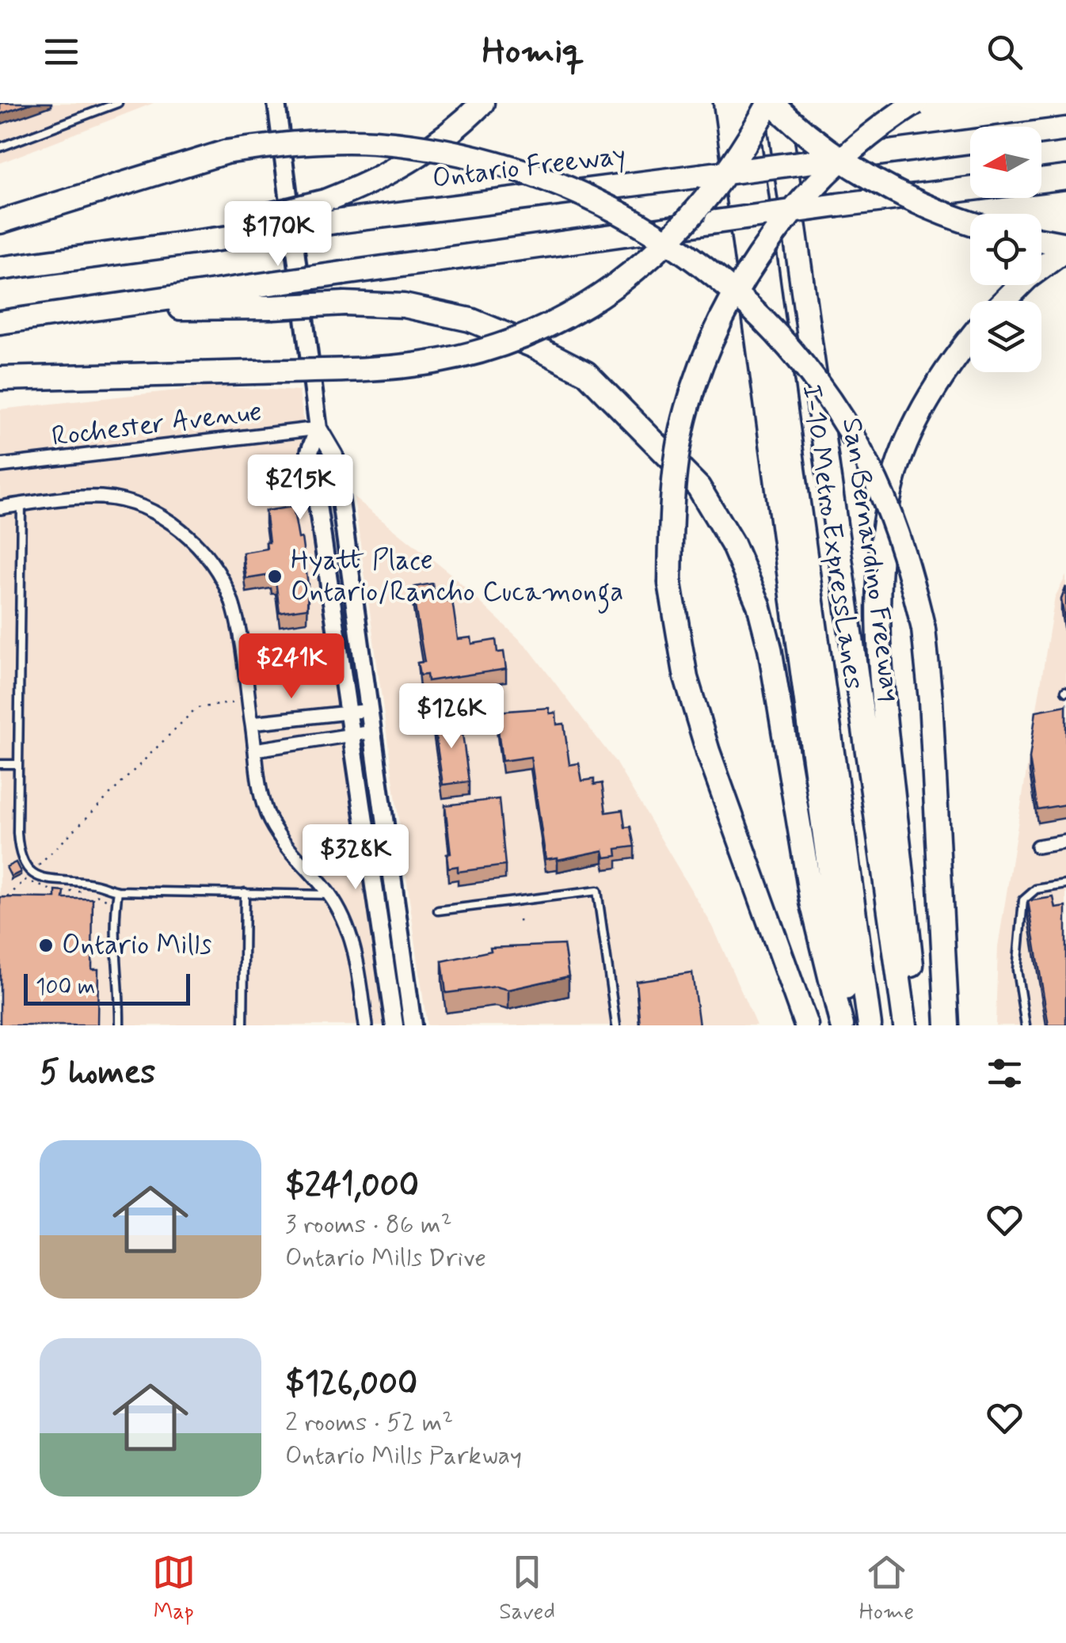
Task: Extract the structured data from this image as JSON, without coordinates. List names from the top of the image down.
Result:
{
  "streets": {
    "highway": ["Ontario Freeway", "I-10 Metro ExpressLanes", "San Bernardino Freeway"],
    "street": ["Rochester Avenue"]
  },
  "places": ["Hyatt Place Ontario/Rancho Cucamonga", "Ontario Mills"],
  "scale_bar": "100 m",
  "north": "left",
  "page": {
    "header": "Homiq",
    "price": [
      "$170K",
      "$215K",
      "$241K",
      "$126K",
      "$328K"
    ],
    "scale": "100 m",
    "heading": "5 homes",
    "list": [
      {
        "name": "$241,000",
        "note": "3 rooms · 86 m² · Ontario Mills Drive"
      },
      {
        "name": "$126,000",
        "note": "2 rooms · 52 m² · Ontario Mills Parkway"
      }
    ],
    "tabs": ["Map", "Saved", "Home"]
  }
}
